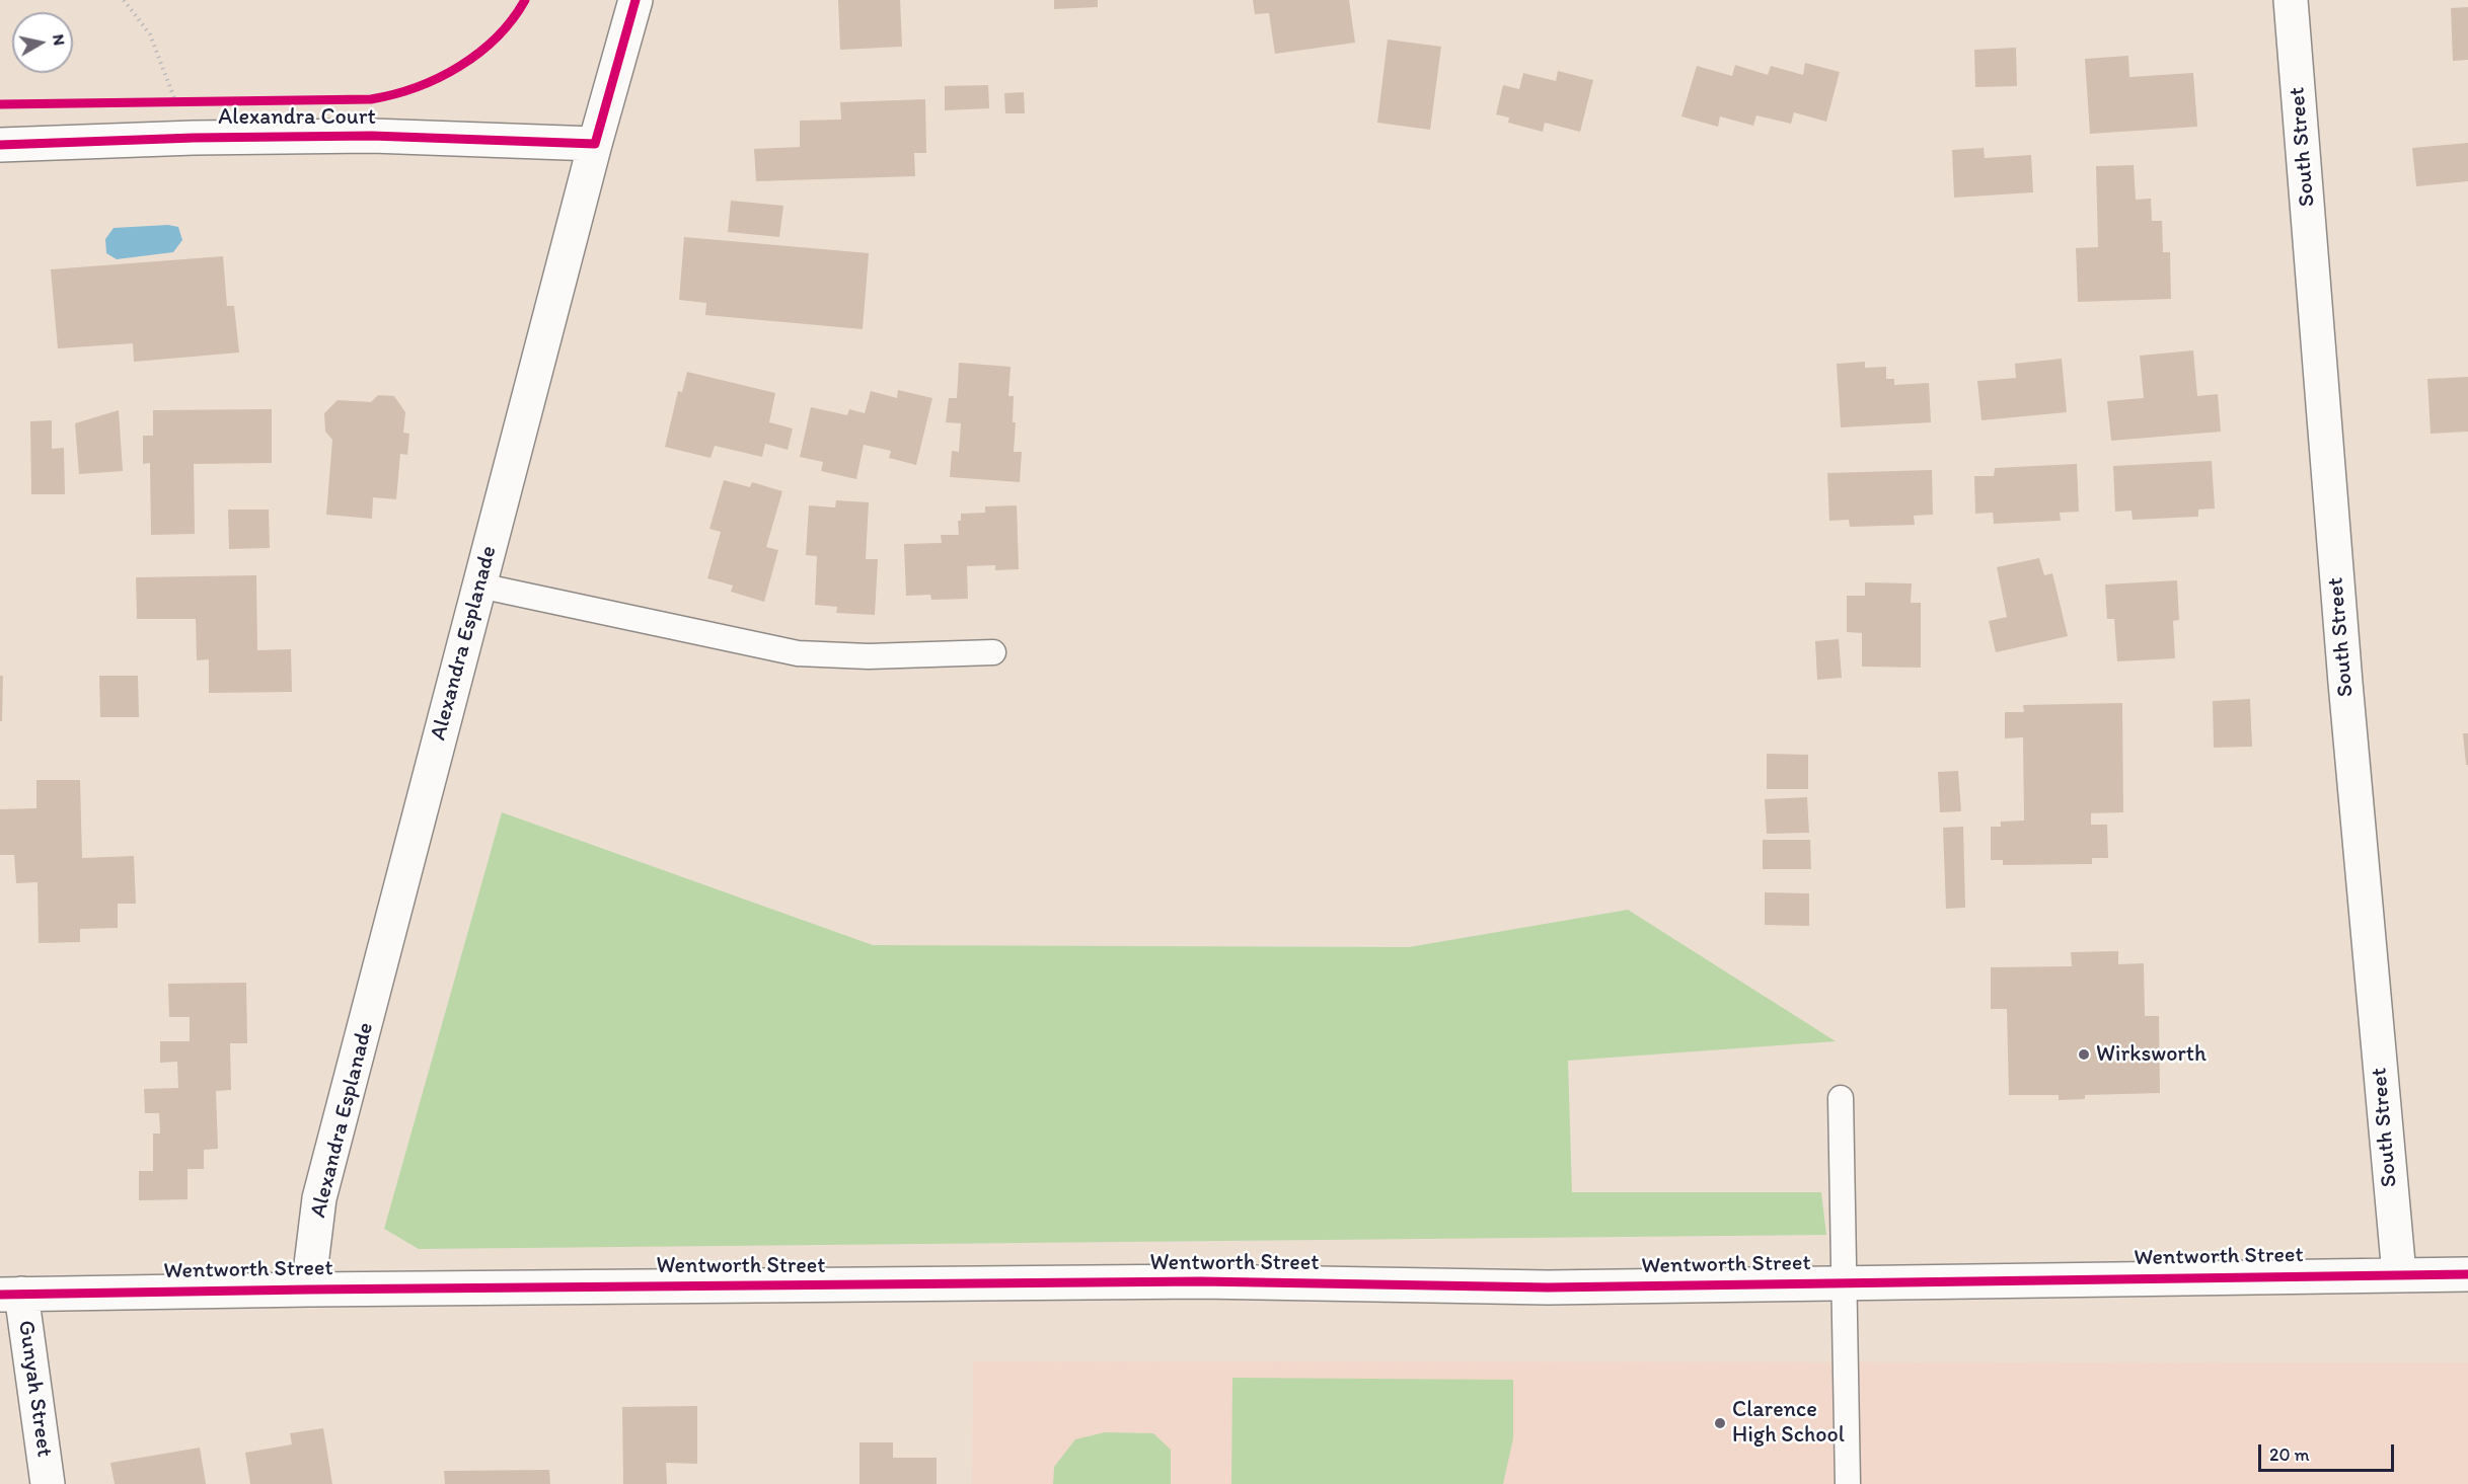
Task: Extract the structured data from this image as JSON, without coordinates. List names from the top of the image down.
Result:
{
  "streets": {
    "street": [
      "Alexandra Court",
      "South Street",
      "Alexandra Esplanade",
      "Wentworth Street",
      "Gunyah Street"
    ]
  },
  "crossings": [
    ["Alexandra Court", "Alexandra Esplanade"],
    ["South Street", "Wentworth Street"],
    ["Alexandra Esplanade", "Wentworth Street"],
    ["Wentworth Street", "Gunyah Street"]
  ],
  "places": ["Wirksworth", "Clarence High School"],
  "scale_bar": "20 m",
  "north": "right"
}
